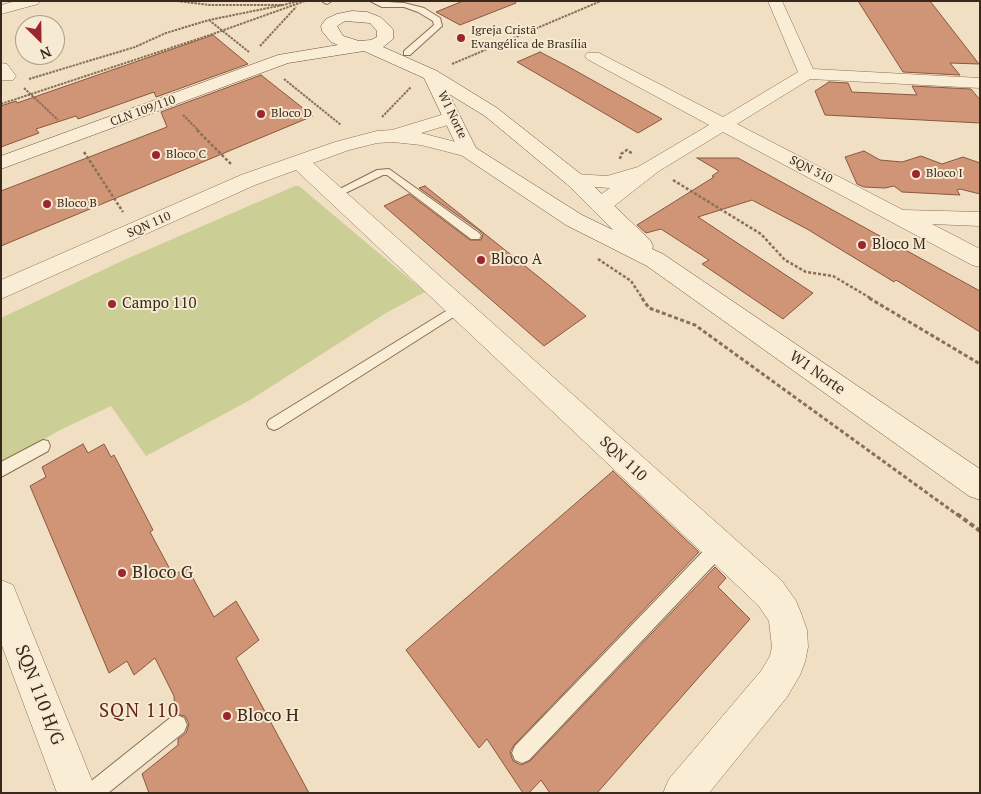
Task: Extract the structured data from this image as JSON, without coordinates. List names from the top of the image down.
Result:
{
  "streets": {
    "street": [
      "CLN 109/110",
      "W1 Norte",
      "SQN 310",
      "SQN 110",
      "SQN 110 H/G"
    ]
  },
  "crossings": [
    ["CLN 109/110", "W1 Norte"],
    ["W1 Norte", "SQN 110"]
  ],
  "districts": ["SQN 110"],
  "places": [
    "Igreja Cristã Evangélica de Brasília",
    "Bloco D",
    "Bloco C",
    "Bloco I",
    "Bloco B",
    "Bloco M",
    "Bloco A",
    "Campo 110",
    "Bloco G",
    "Bloco H"
  ],
  "north": "bottom right"
}
